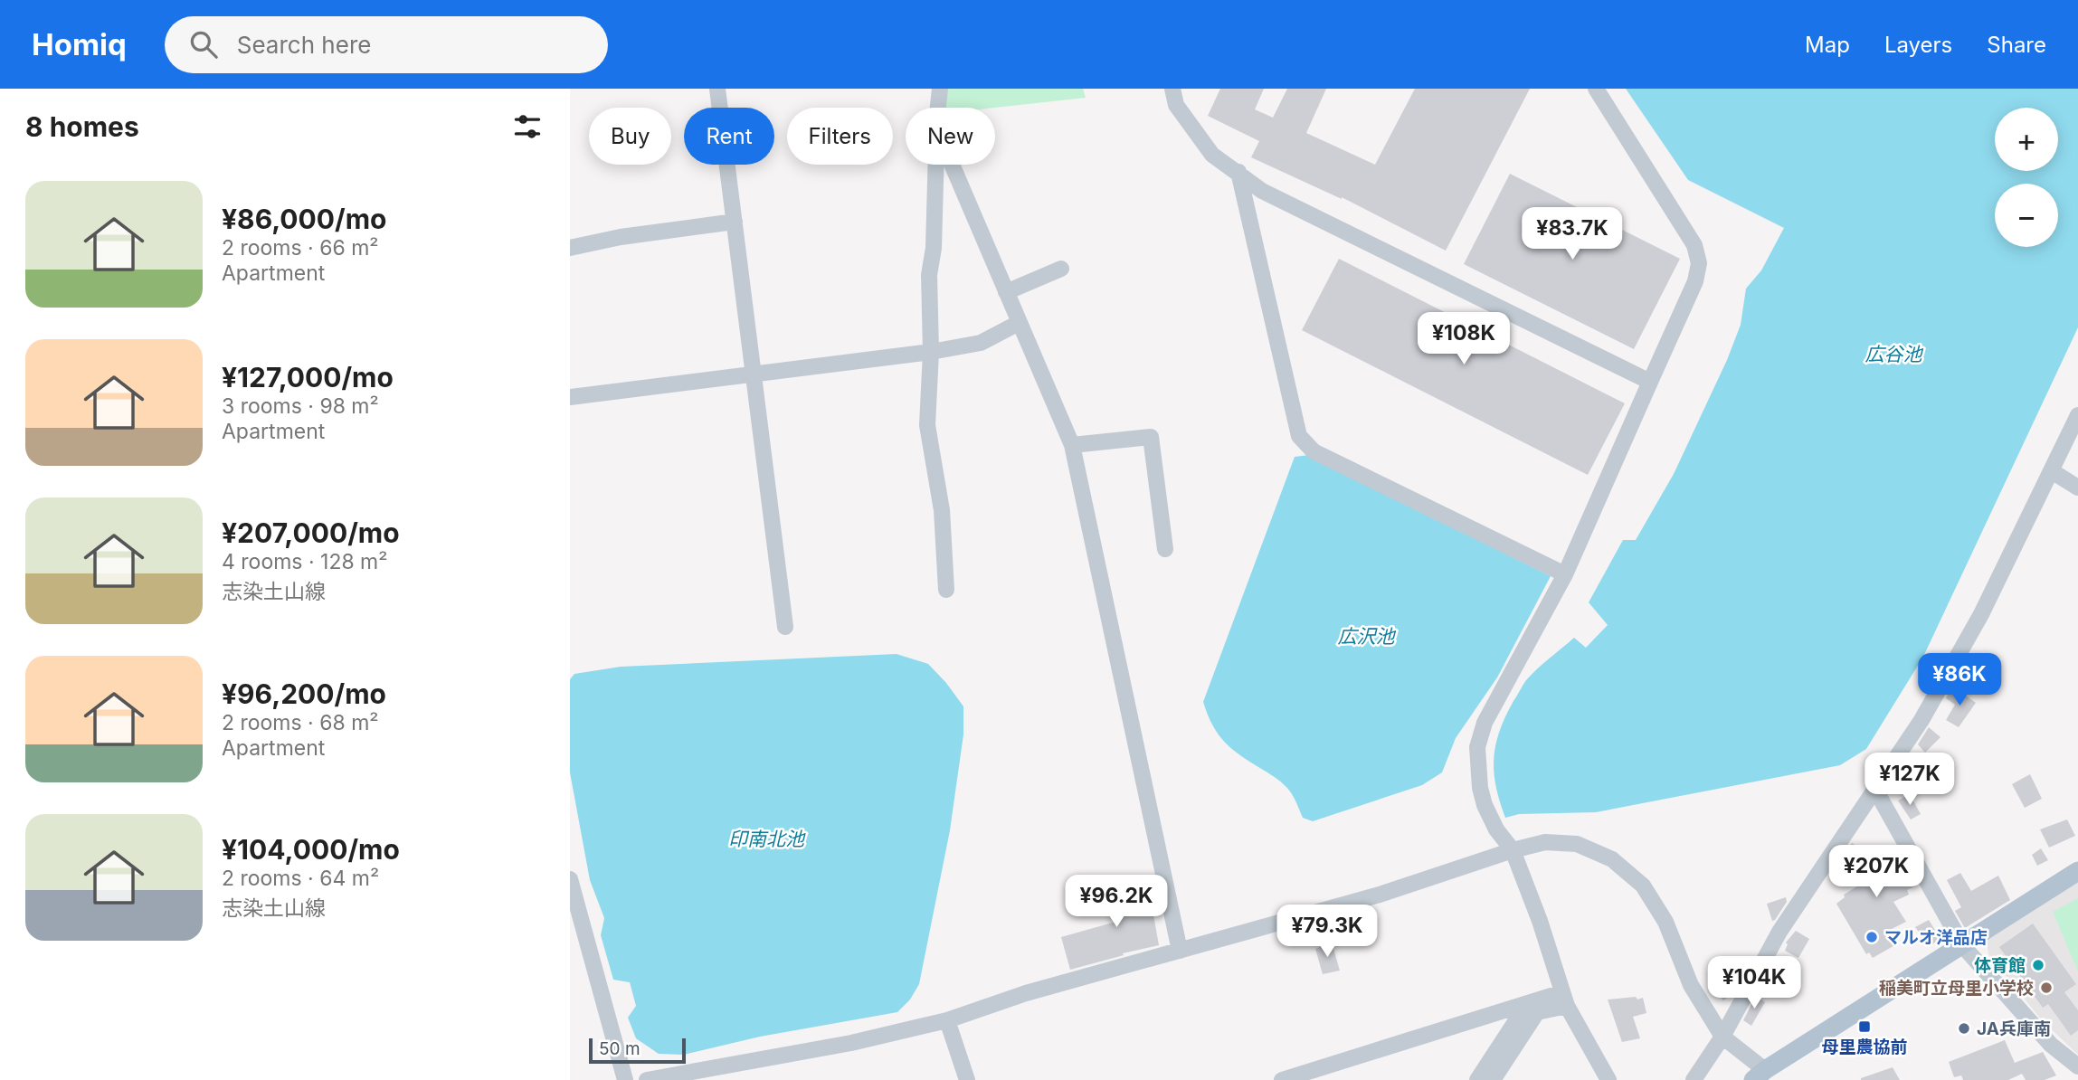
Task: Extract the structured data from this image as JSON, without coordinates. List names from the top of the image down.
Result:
{
  "water": ["広谷池", "広沢池", "印南北池"],
  "places": {
    "other": [
      "マルオ洋品店",
      "体育館",
      "稲美町立母里小学校",
      "JA兵庫南"
    ],
    "transit": ["母里農協前"]
  },
  "scale_bar": "50 m",
  "page": {
    "header": "Homiq",
    "search": "Search here",
    "nav": ["Map", "Layers", "Share"],
    "heading": "8 homes",
    "map_buttons": ["+", "−"],
    "chip": [
      "Buy",
      "Rent",
      "Filters",
      "New"
    ],
    "list": [
      {
        "name": "¥86,000/mo",
        "note": "2 rooms · 66 m² · Apartment"
      },
      {
        "name": "¥127,000/mo",
        "note": "3 rooms · 98 m² · Apartment"
      },
      {
        "name": "¥207,000/mo",
        "note": "4 rooms · 128 m² · 志染土山線"
      },
      {
        "name": "¥96,200/mo",
        "note": "2 rooms · 68 m² · Apartment"
      },
      {
        "name": "¥104,000/mo",
        "note": "2 rooms · 64 m² · 志染土山線"
      }
    ],
    "price": [
      "¥83.7K",
      "¥108K",
      "¥86K",
      "¥127K",
      "¥207K",
      "¥96.2K",
      "¥79.3K",
      "¥104K"
    ],
    "scale": "50 m"
  }
}
